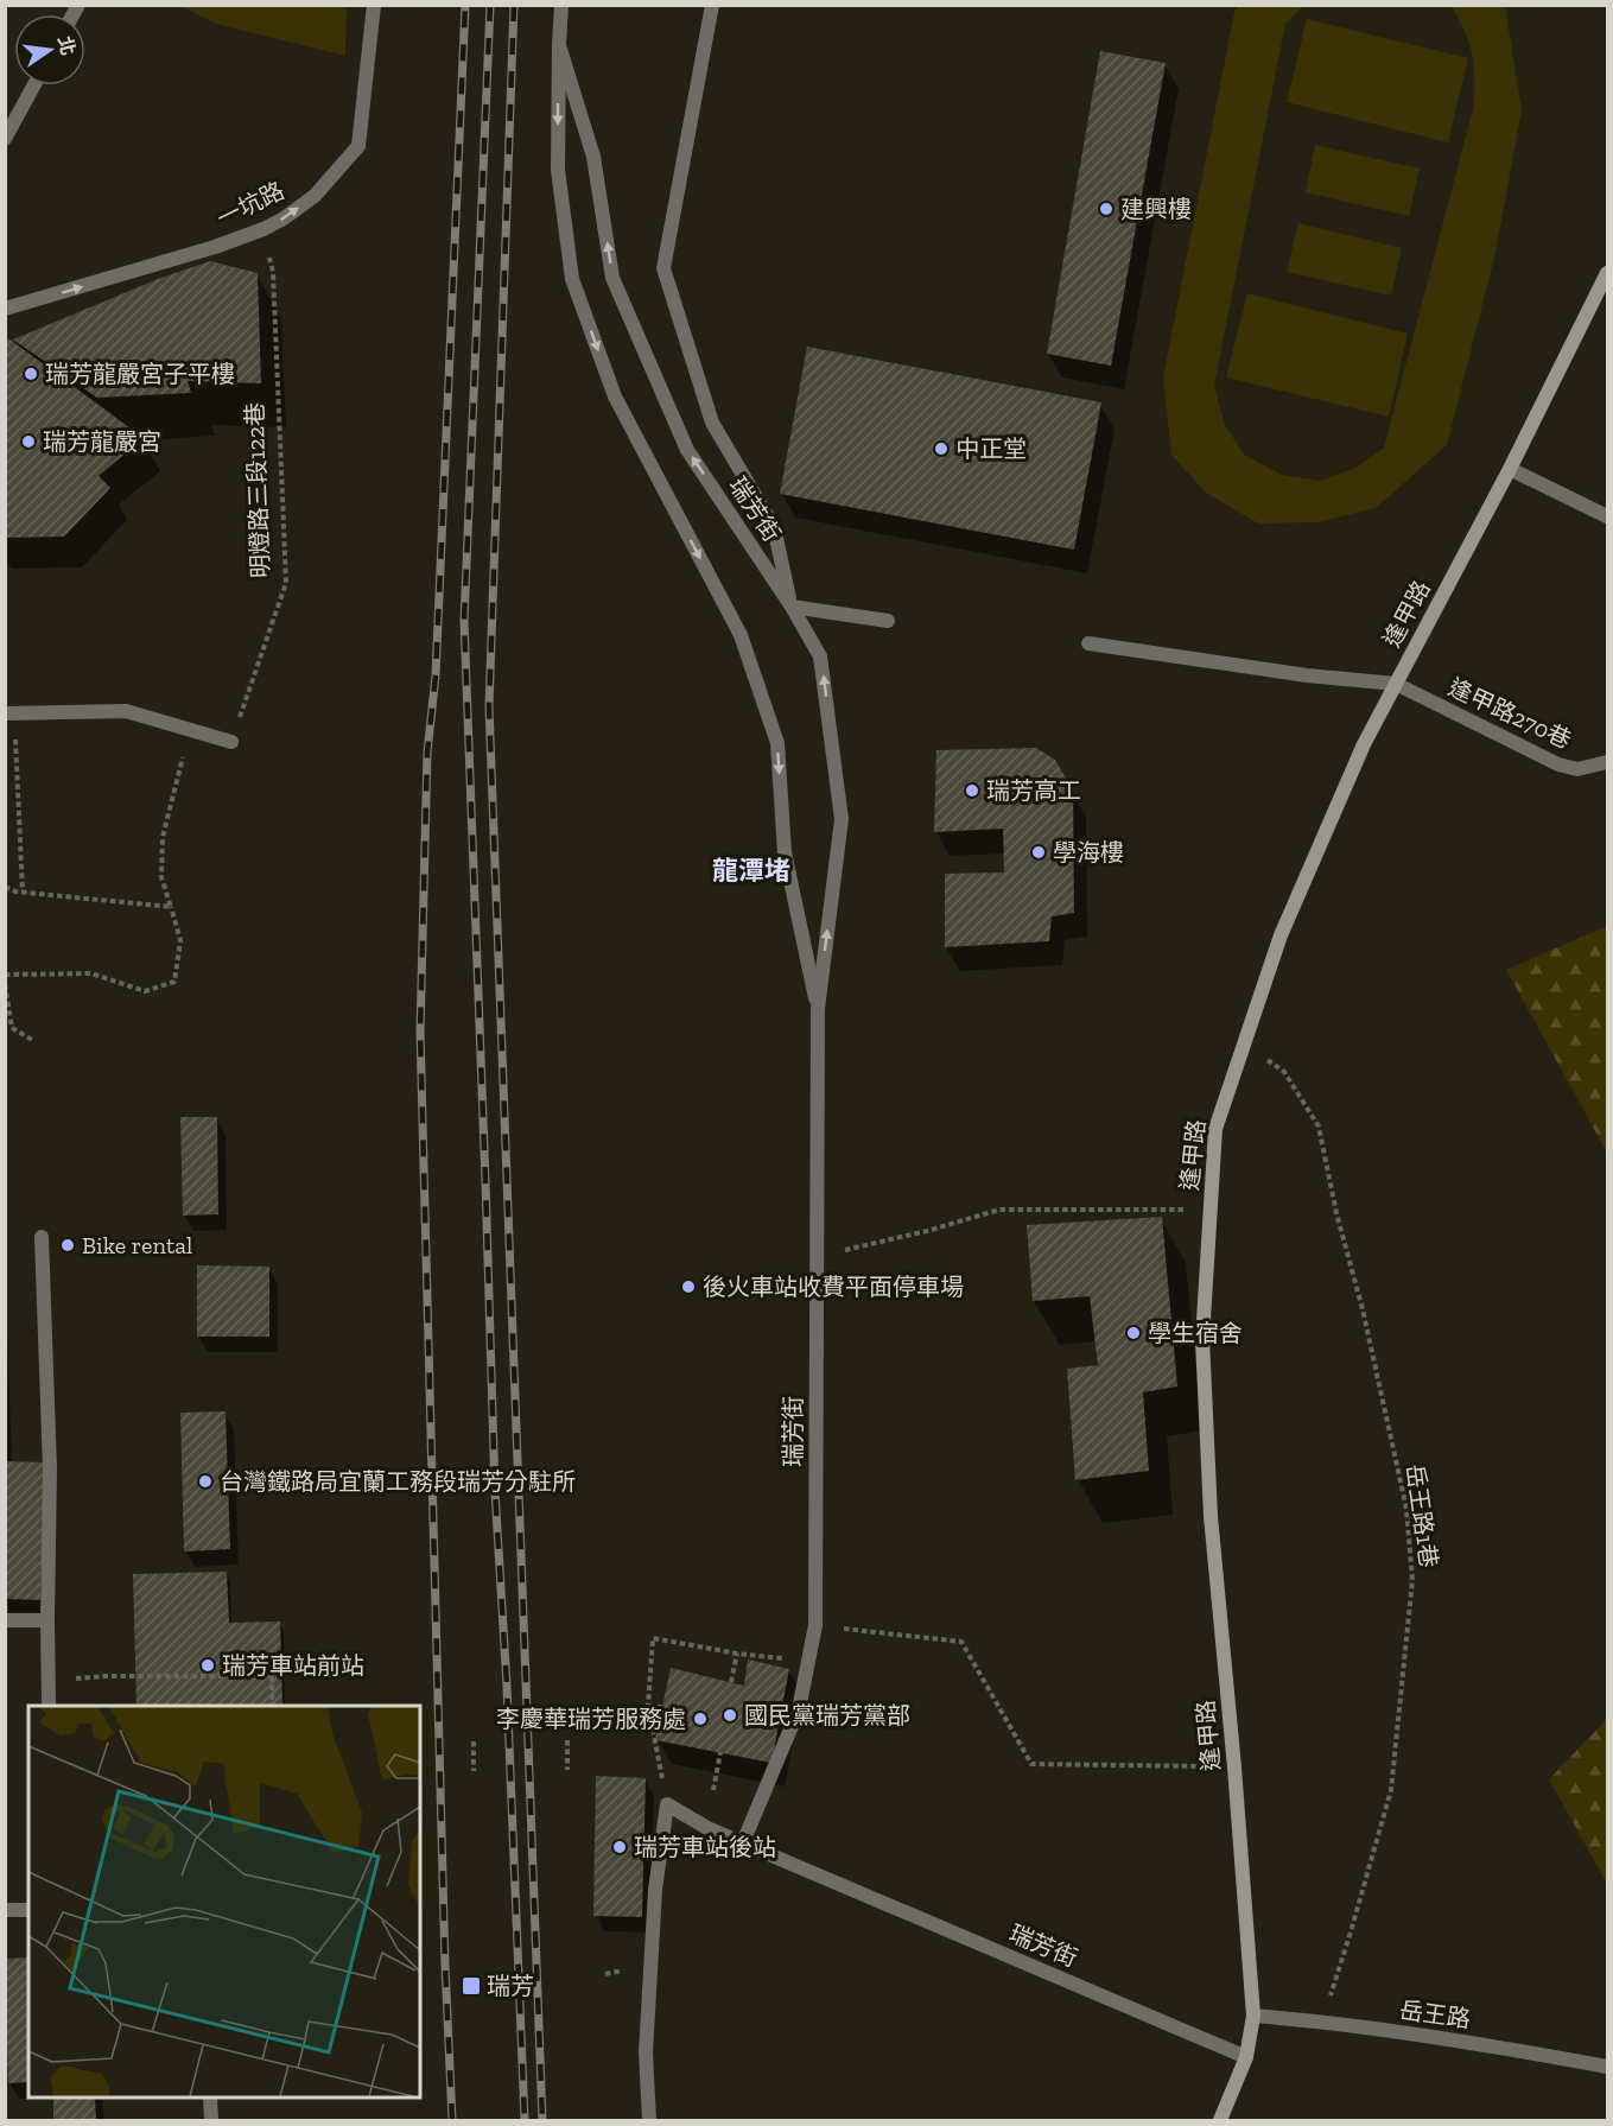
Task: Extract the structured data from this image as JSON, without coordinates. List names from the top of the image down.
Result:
{
  "streets": {
    "main road": ["逢甲路"],
    "street": [
      "一坑路",
      "瑞芳街",
      "逢甲路270巷",
      "岳王路"
    ],
    "path": ["明燈路三段122巷", "岳王路1巷"]
  },
  "crossings": [
    ["一坑路", "明燈路三段122巷"],
    ["瑞芳街", "逢甲路"],
    ["逢甲路", "逢甲路270巷"],
    ["逢甲路", "岳王路1巷"],
    ["逢甲路", "岳王路"],
    ["岳王路1巷", "岳王路"]
  ],
  "one_way": ["一坑路"],
  "districts": ["龍潭堵"],
  "places": {
    "other": [
      "建興樓",
      "瑞芳龍嚴宮子平樓",
      "瑞芳龍嚴宮",
      "中正堂",
      "瑞芳高工",
      "學海樓",
      "Bike rental",
      "後火車站收費平面停車場",
      "學生宿舍",
      "台灣鐵路局宜蘭工務段瑞芳分駐所",
      "瑞芳車站前站",
      "國民黨瑞芳黨部",
      "李慶華瑞芳服務處",
      "瑞芳車站後站"
    ],
    "transit": ["瑞芳"]
  },
  "north": "right"
}
